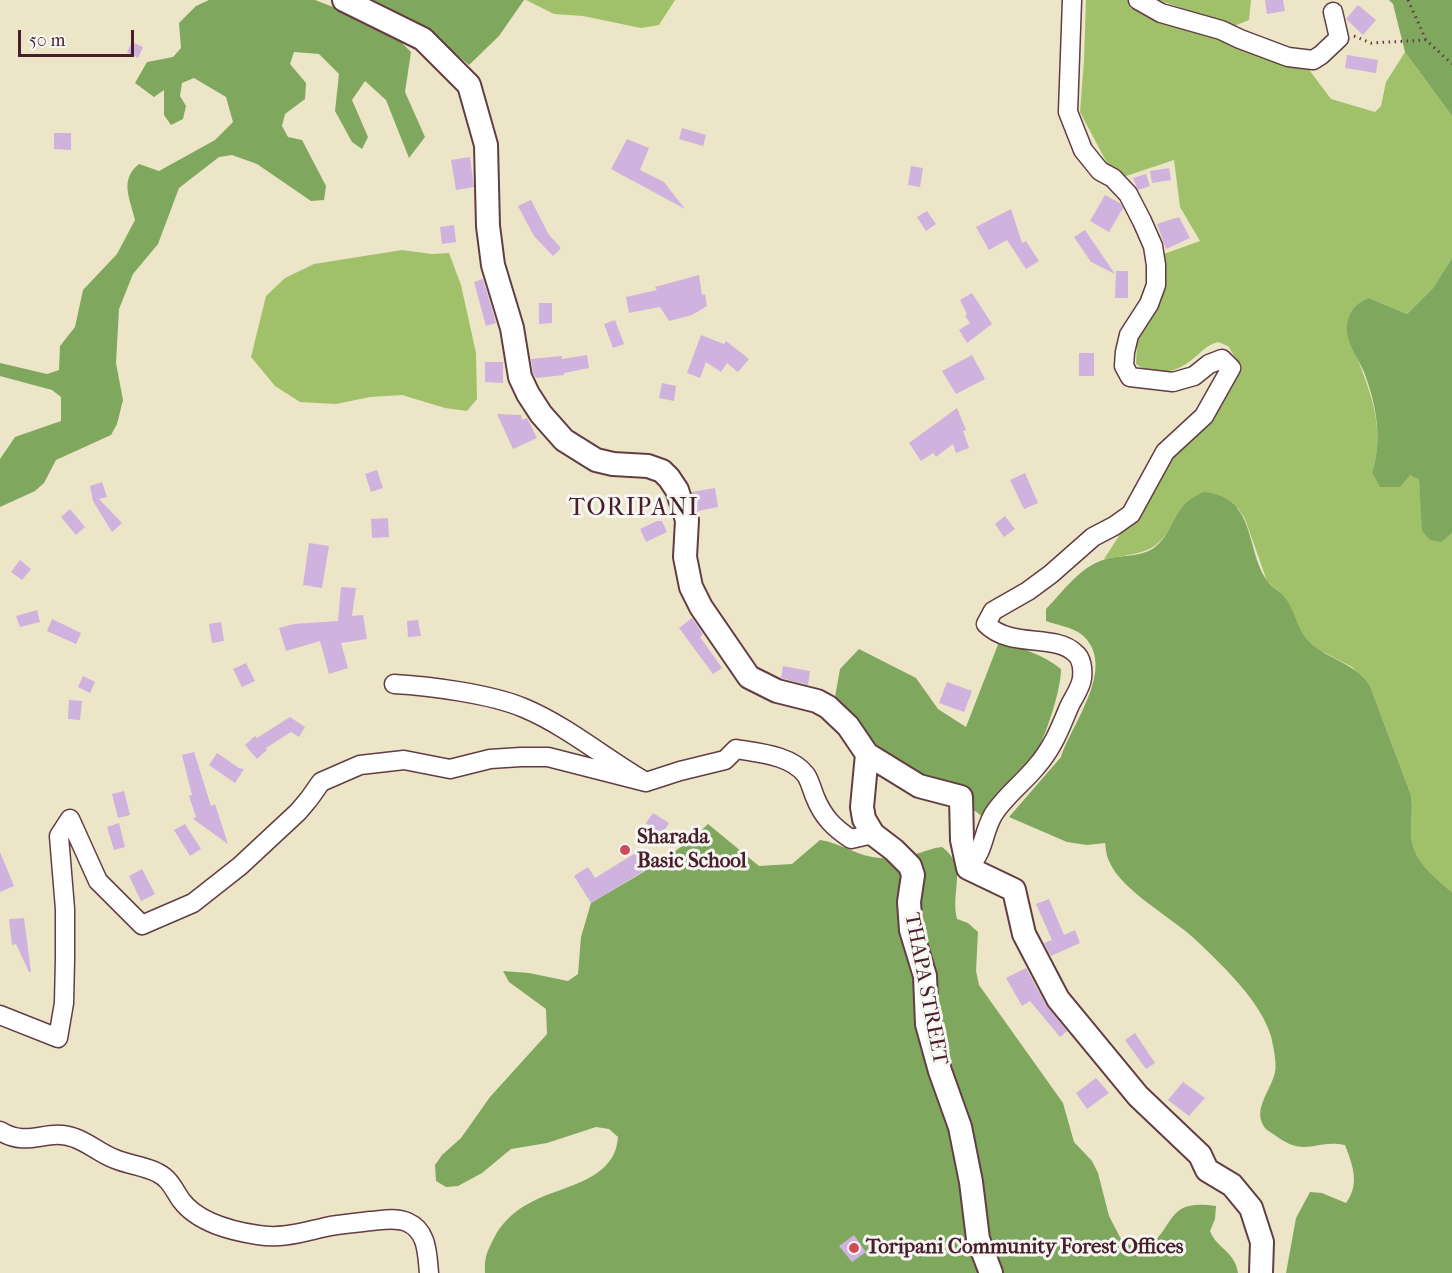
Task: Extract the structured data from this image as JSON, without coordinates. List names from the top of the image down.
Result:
{
  "streets": {
    "street": ["THAPA STREET"]
  },
  "districts": ["TORIPANI"],
  "places": ["Sharada Basic School", "Toripani Community Forest Offices"],
  "scale_bar": "50 m"
}
